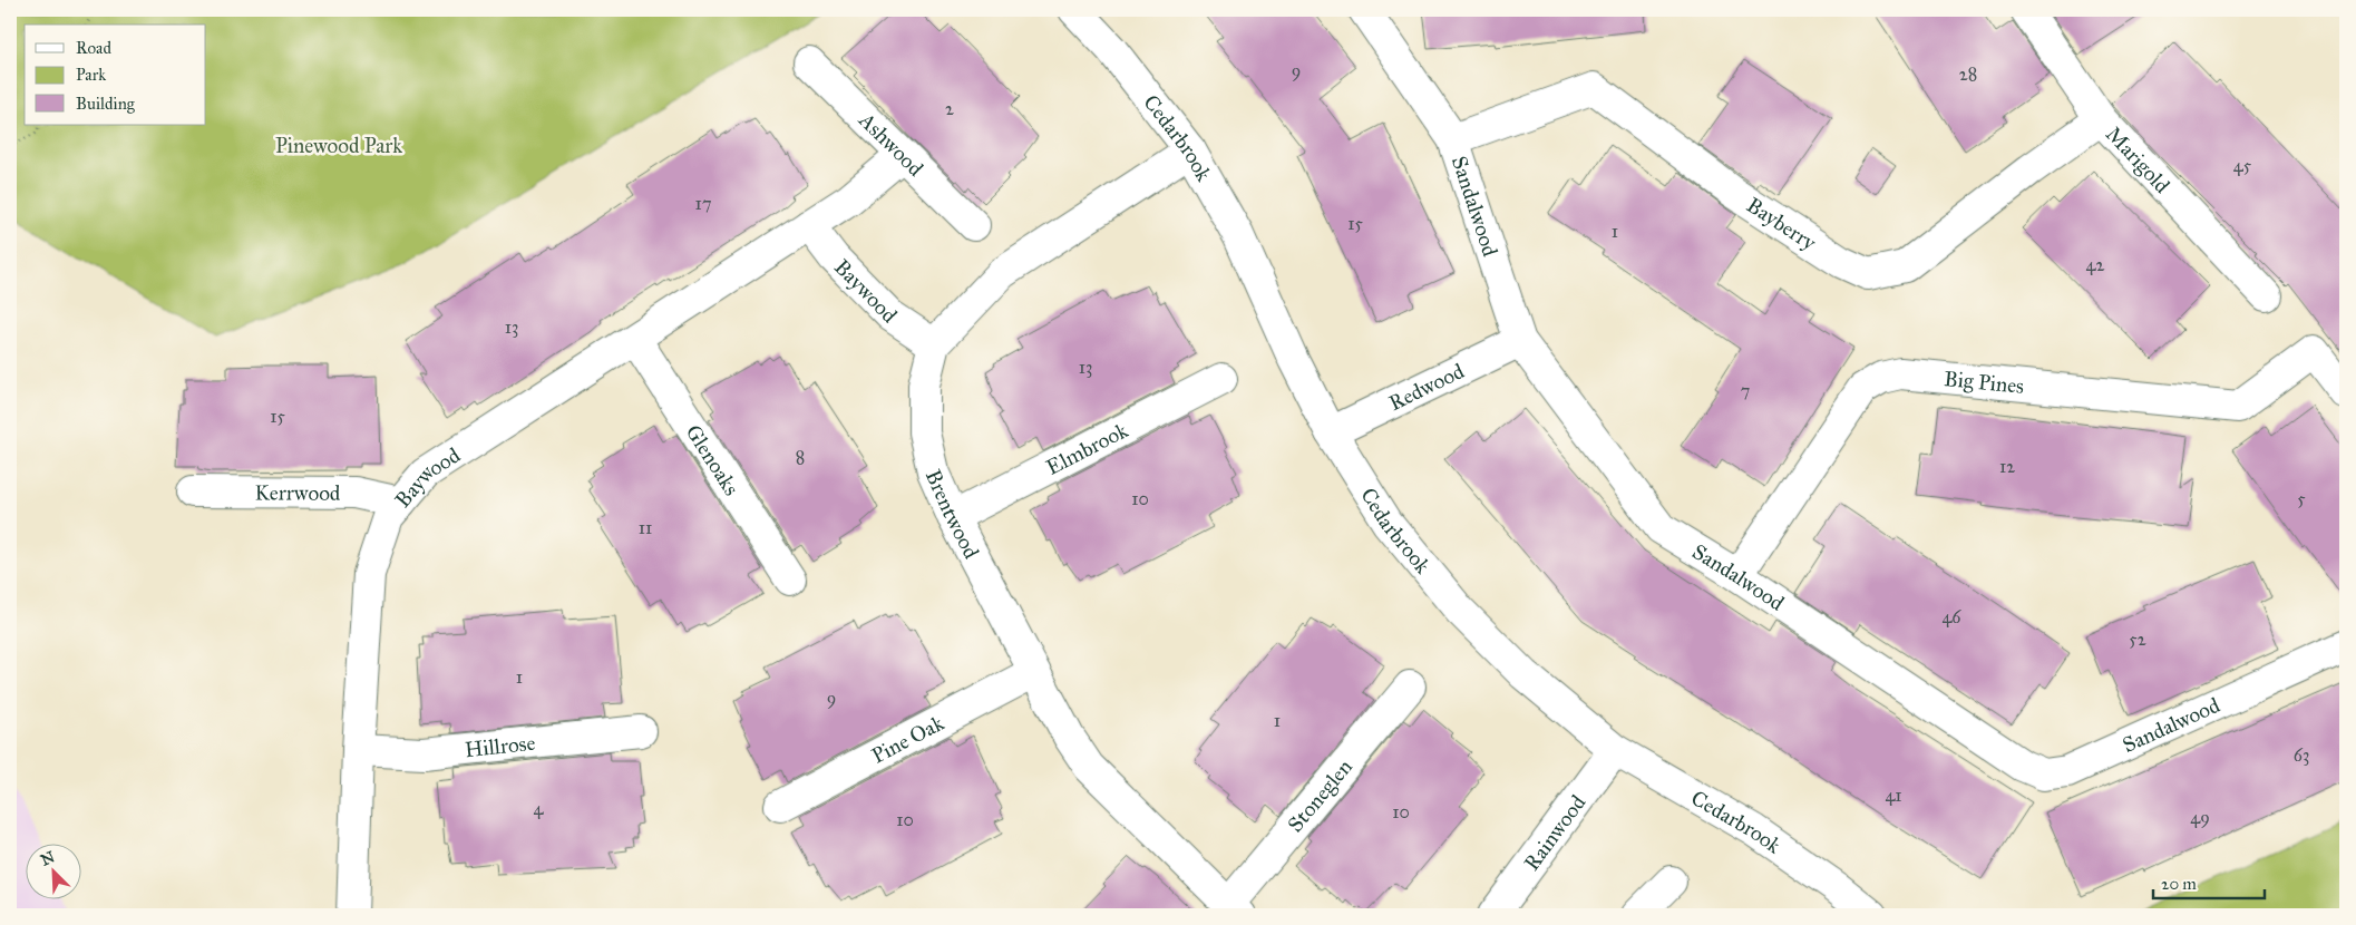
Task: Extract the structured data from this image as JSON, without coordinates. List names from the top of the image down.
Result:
{
  "streets": {
    "street": [
      "Cedarbrook",
      "Ashwood",
      "Marigold",
      "Sandalwood",
      "Bayberry",
      "Baywood",
      "Big Pines",
      "Redwood",
      "Elmbrook",
      "Glenoaks",
      "Kerrwood",
      "Brentwood",
      "Pine Oak",
      "Hillrose",
      "Stoneglen",
      "Rainwood"
    ]
  },
  "crossings": [
    ["Cedarbrook", "Redwood"],
    ["Cedarbrook", "Rainwood"],
    ["Ashwood", "Baywood"],
    ["Marigold", "Bayberry"],
    ["Sandalwood", "Bayberry"],
    ["Sandalwood", "Big Pines"],
    ["Sandalwood", "Redwood"],
    ["Baywood", "Glenoaks"],
    ["Baywood", "Kerrwood"],
    ["Baywood", "Brentwood"],
    ["Baywood", "Hillrose"],
    ["Elmbrook", "Brentwood"],
    ["Brentwood", "Pine Oak"],
    ["Brentwood", "Stoneglen"]
  ],
  "parks": ["Pinewood Park"],
  "house_numbers": [
    "9",
    "28",
    "2",
    "45",
    "17",
    "15",
    "1",
    "42",
    "13",
    "13",
    "7",
    "15",
    "8",
    "12",
    "10",
    "5",
    "11",
    "46",
    "52",
    "1",
    "9",
    "1",
    "63",
    "41",
    "4",
    "10",
    "49",
    "10"
  ],
  "legend": ["Road", "Park", "Building"],
  "scale_bar": "20 m",
  "north": "top left"
}
